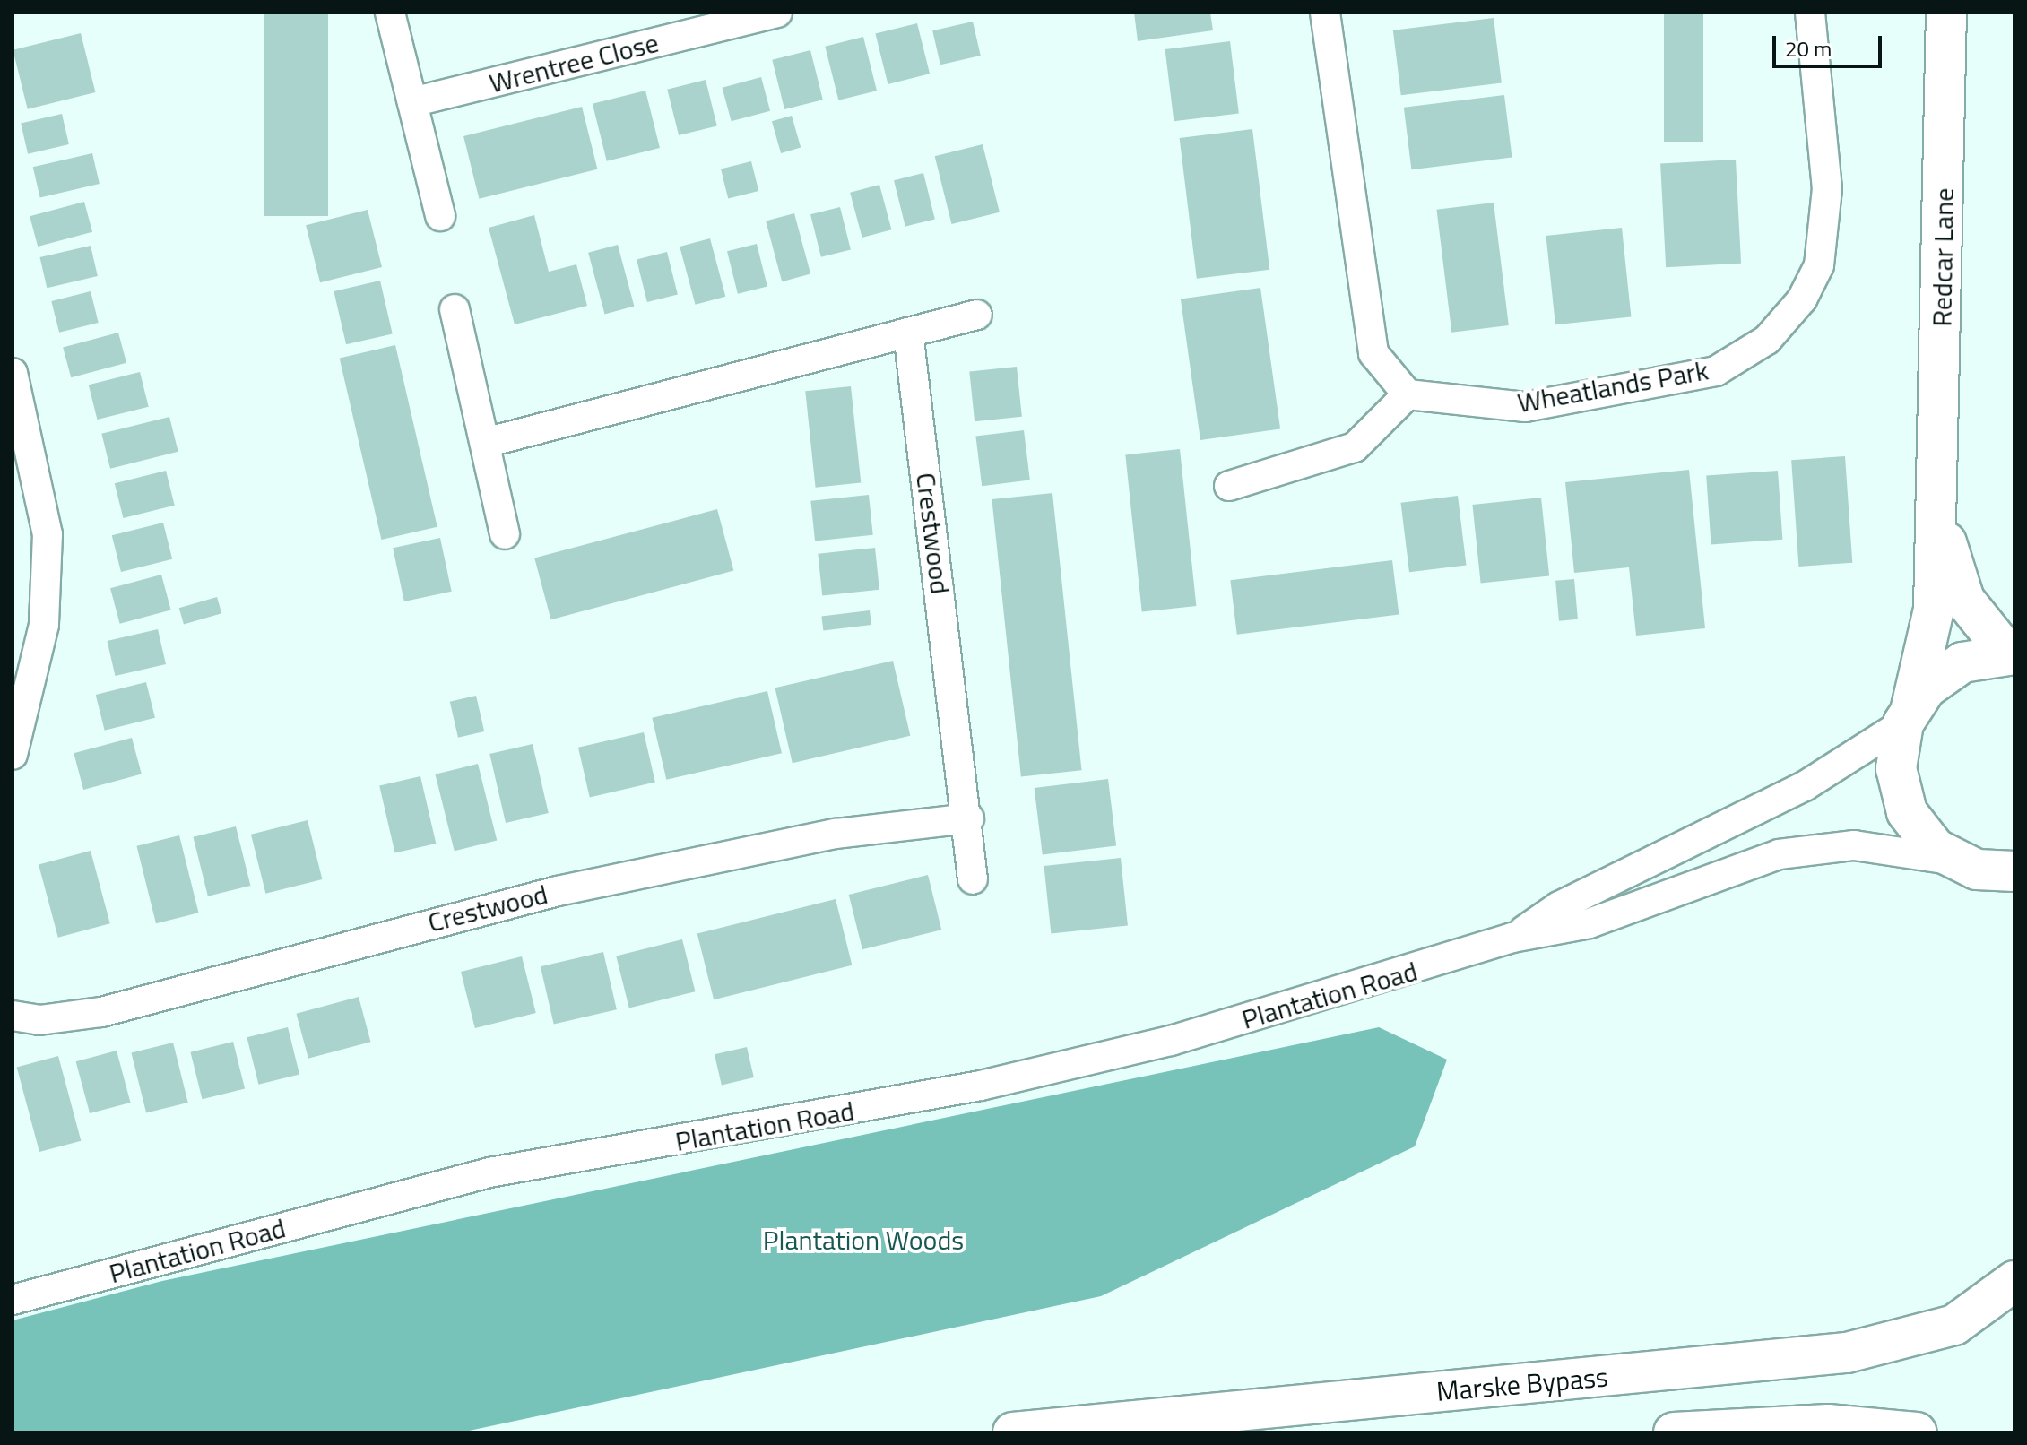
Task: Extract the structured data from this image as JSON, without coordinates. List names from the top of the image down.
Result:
{
  "streets": {
    "main road": ["Redcar Lane", "Marske Bypass"],
    "street": [
      "Wrentree Close",
      "Wheatlands Park",
      "Crestwood",
      "Plantation Road"
    ]
  },
  "crossings": [
    ["Redcar Lane", "Plantation Road"]
  ],
  "parks": ["Plantation Woods"],
  "scale_bar": "20 m"
}
